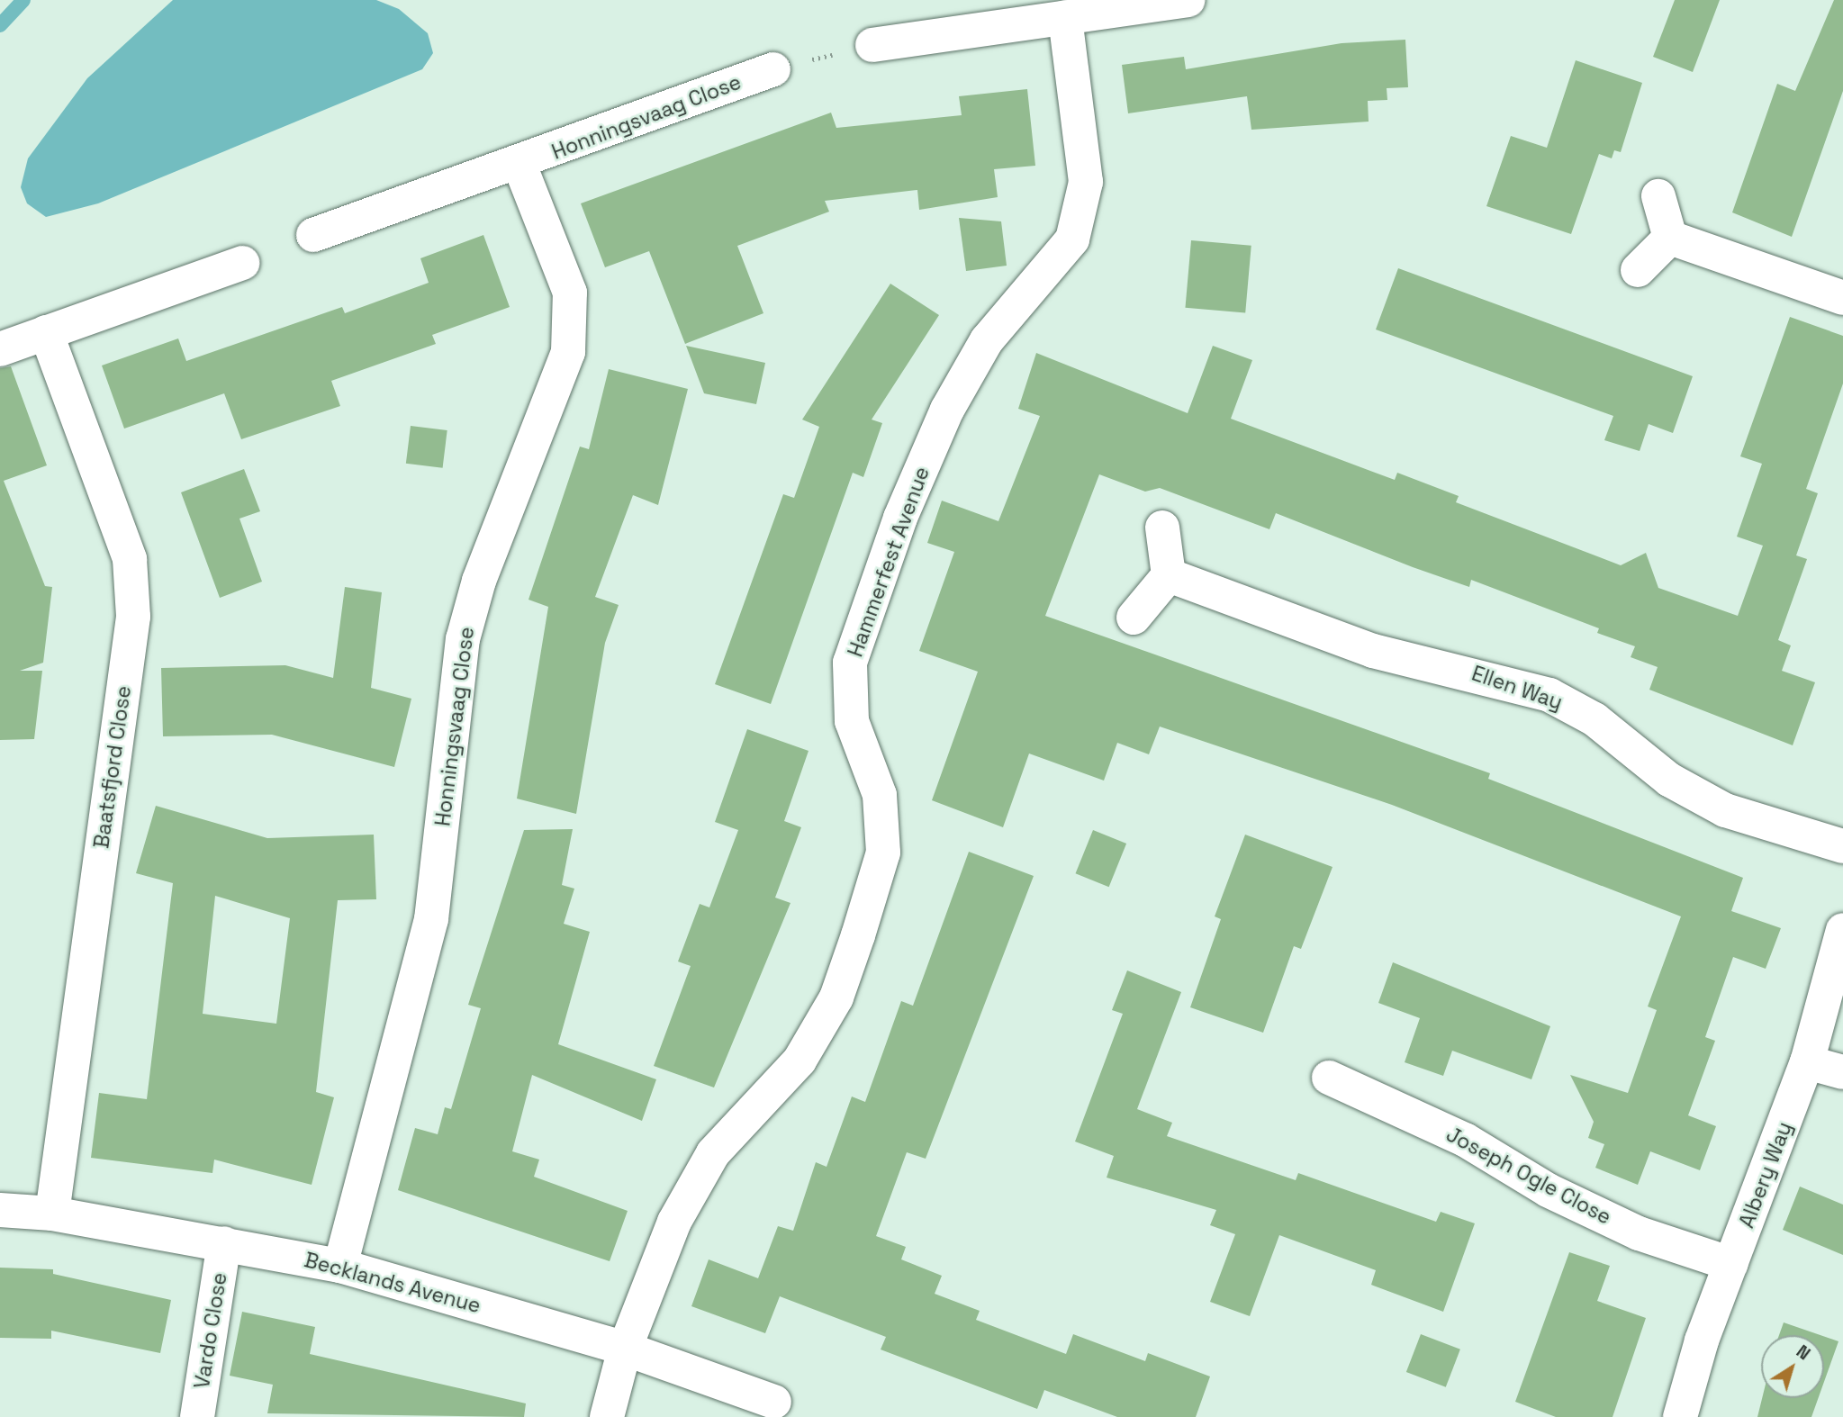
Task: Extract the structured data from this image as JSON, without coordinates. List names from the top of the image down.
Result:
{
  "streets": {
    "street": [
      "Honningsvaag Close",
      "Hammerfest Avenue",
      "Ellen Way",
      "Baatsfjord Close",
      "Albery Way",
      "Joseph Ogle Close",
      "Becklands Avenue",
      "Vardo Close"
    ]
  },
  "crossings": [
    ["Honningsvaag Close", "Becklands Avenue"],
    ["Hammerfest Avenue", "Becklands Avenue"],
    ["Baatsfjord Close", "Becklands Avenue"],
    ["Albery Way", "Joseph Ogle Close"],
    ["Becklands Avenue", "Vardo Close"]
  ],
  "north": "top right"
}
